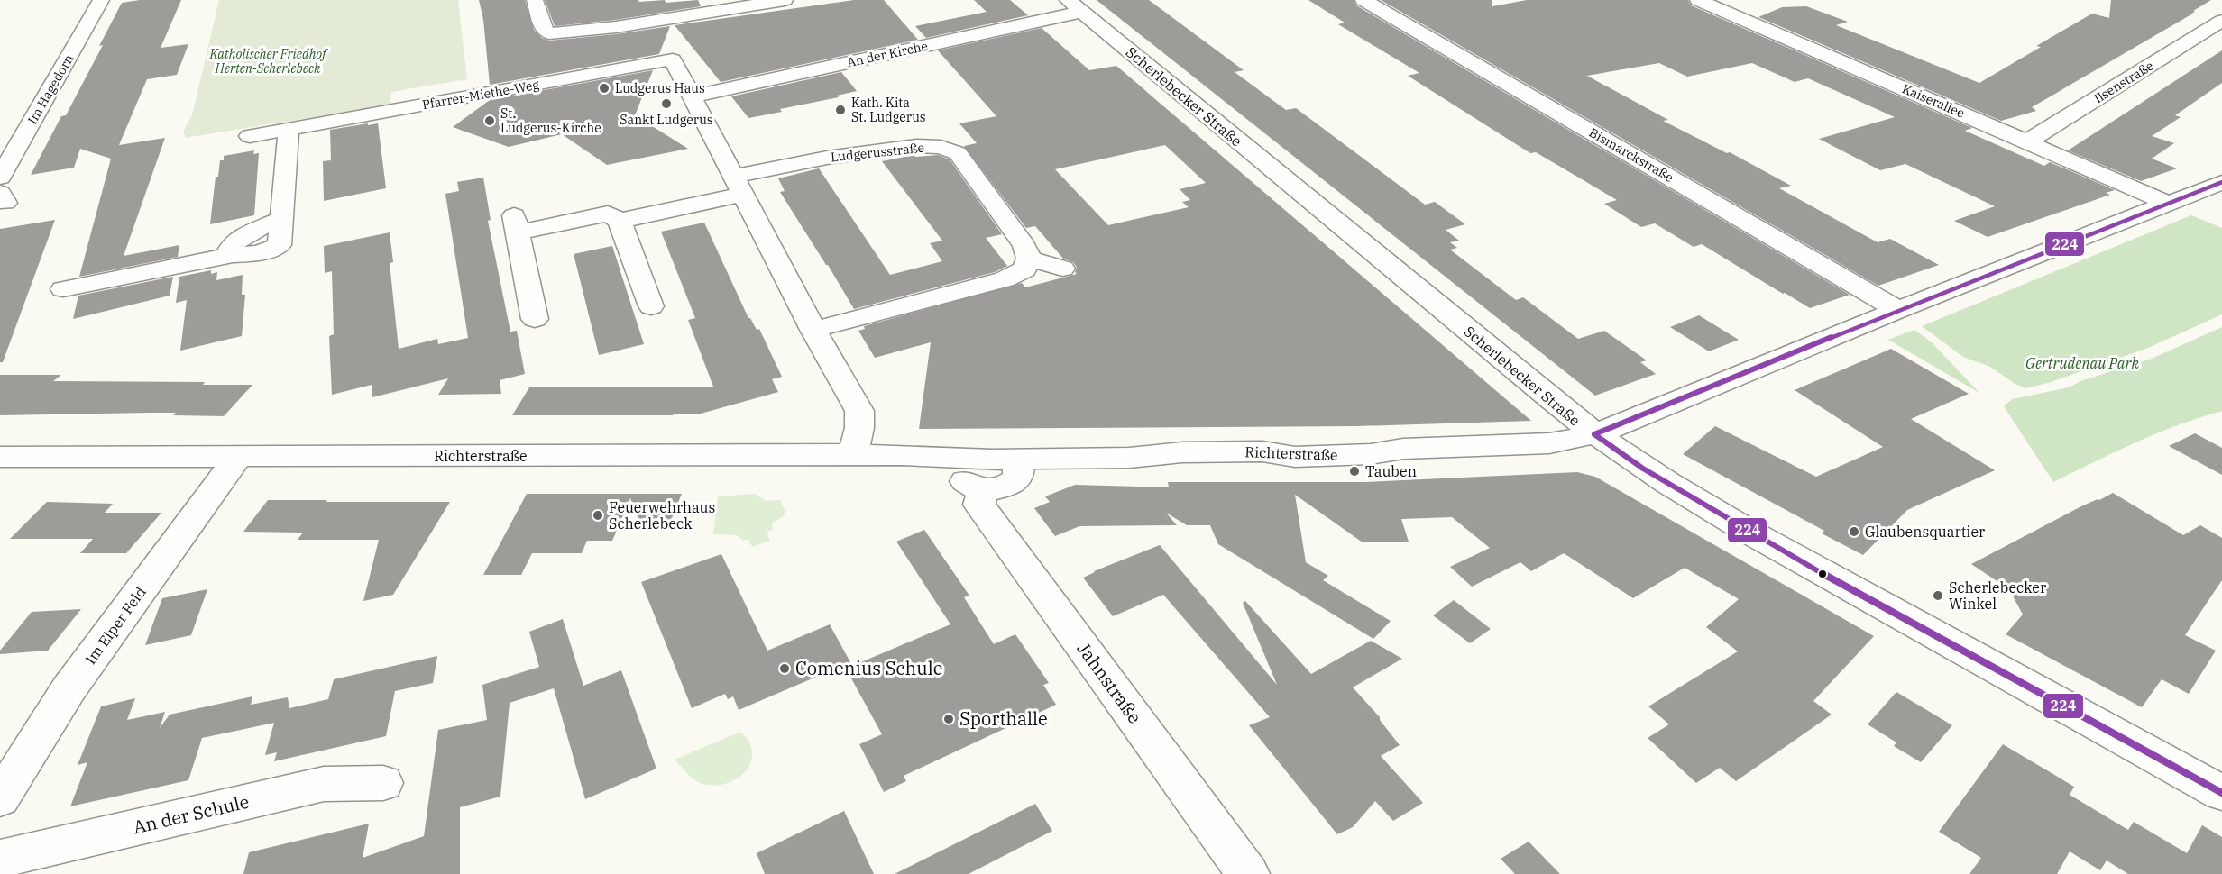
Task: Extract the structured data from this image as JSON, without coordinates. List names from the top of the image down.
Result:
{
  "streets": {
    "street": [
      "An der Kirche",
      "Ilsenstraße",
      "Im Hagedorn",
      "Pfarrer-Miethe-Weg",
      "Scherlebecker Straße",
      "Kaiserallee",
      "Ludgerusstraße",
      "Bismarckstraße",
      "Richterstraße",
      "Im Elper Feld",
      "Jahnstraße",
      "An der Schule"
    ]
  },
  "crossings": [
    ["An der Kirche", "Scherlebecker Straße"],
    ["Ilsenstraße", "Kaiserallee"],
    ["Scherlebecker Straße", "Richterstraße"],
    ["Kaiserallee", "Richterstraße"],
    ["Bismarckstraße", "Richterstraße"],
    ["Richterstraße", "Im Elper Feld"]
  ],
  "parks": ["Katholischer Friedhof Herten-Scherlebeck", "Gertrudenau Park"],
  "places": [
    "Ludgerus Haus",
    "Sankt Ludgerus",
    "Kath. Kita St. Ludgerus",
    "St. Ludgerus-Kirche",
    "Tauben",
    "Feuerwehrhaus Scherlebeck",
    "Glaubensquartier",
    "Scherlebecker Winkel",
    "Comenius Schule",
    "Sporthalle"
  ],
  "lines": ["transit line 224"]
}
